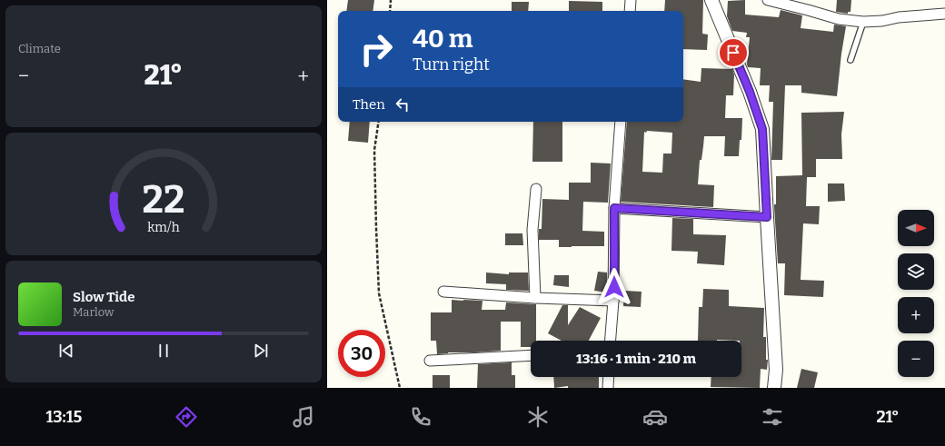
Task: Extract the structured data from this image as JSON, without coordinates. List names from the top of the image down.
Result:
{
  "north": "right",
  "page": {
    "tile": "Climate",
    "turn": ["40 m", "Turn right"],
    "heat": ["−", "21°", "+"],
    "then": "Then",
    "map_buttons": ["+", "−"],
    "song": ["Slow Tide", "Marlow"],
    "limit": "30",
    "trip": "13:16 · 1 min · 210 m",
    "tabs": ["13:15", "21°"],
    "gauge": ["22", "km/h"]
  }
}
